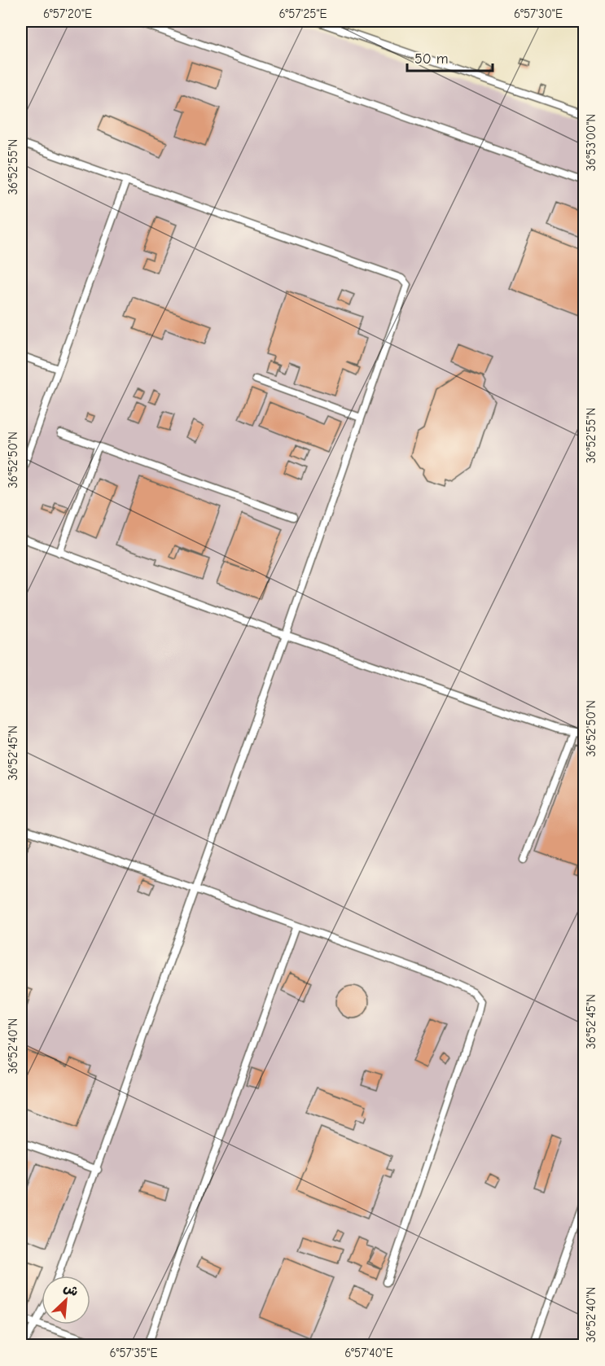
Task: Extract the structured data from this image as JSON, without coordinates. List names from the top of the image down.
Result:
{
  "scale_bar": "50 m",
  "north": "top right",
  "coordinates": [
    "6°57'20\"E",
    "6°57'25\"E",
    "6°57'30\"E",
    "36°53'00\"N",
    "36°52'55\"N",
    "36°52'50\"N",
    "36°52'45\"N",
    "36°52'40\"N",
    "6°57'35\"E",
    "6°57'40\"E"
  ]
}
